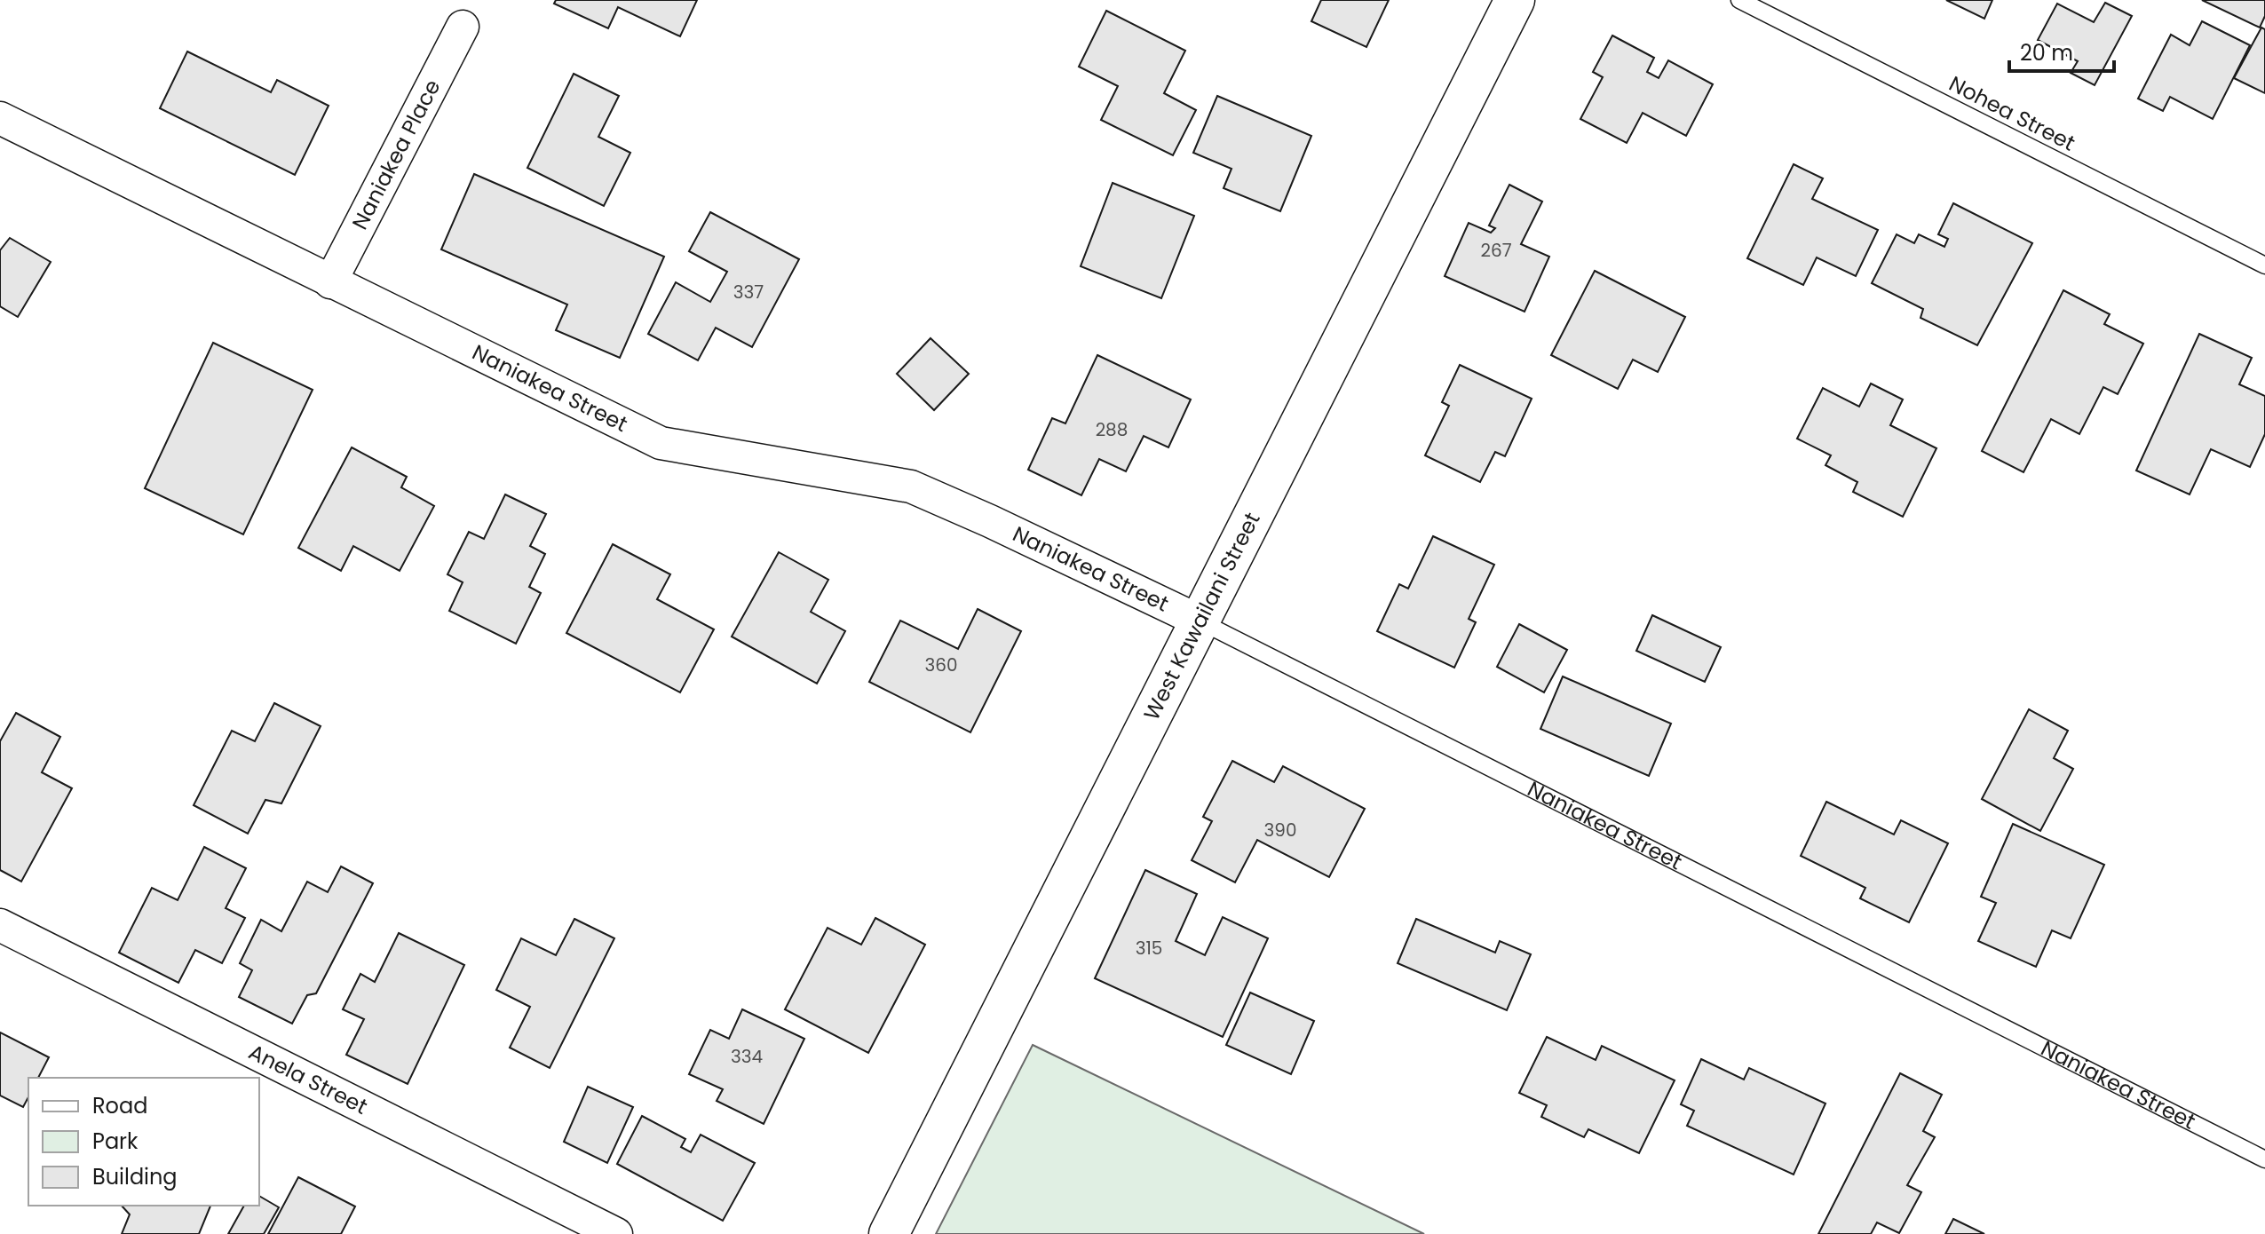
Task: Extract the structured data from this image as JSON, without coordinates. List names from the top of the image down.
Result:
{
  "streets": {
    "street": [
      "Naniakea Place",
      "Naniakea Street",
      "West Kawailani Street",
      "Anela Street"
    ],
    "lane": ["Nohea Street"]
  },
  "crossings": [
    ["Naniakea Place", "Naniakea Street"],
    ["Naniakea Street", "West Kawailani Street"]
  ],
  "house_numbers": [
    "267",
    "337",
    "288",
    "360",
    "390",
    "315",
    "334"
  ],
  "legend": ["Road", "Park", "Building"],
  "scale_bar": "20 m"
}
